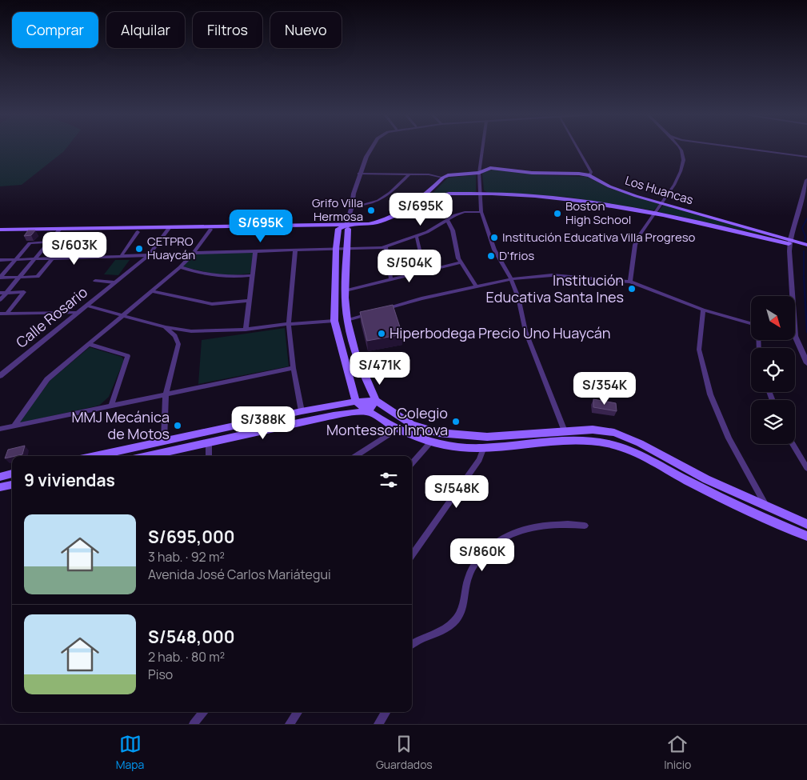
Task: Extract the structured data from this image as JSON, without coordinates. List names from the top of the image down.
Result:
{
  "streets": {
    "main road": ["Los Huancas"],
    "street": ["Calle Rosario"]
  },
  "places": [
    "Grifo Villa Hermosa",
    "Boston High School",
    "Institución Educativa Villa Progreso",
    "CETPRO Huaycán",
    "D'frios",
    "Institución Educativa Santa Ines",
    "Hiperbodega Precio Uno Huaycán",
    "Colegio Montessori Innova",
    "MMJ Mecánica de Motos"
  ],
  "north": "bottom right",
  "page": {
    "chip": [
      "Comprar",
      "Alquilar",
      "Filtros",
      "Nuevo"
    ],
    "price": [
      "S/695K",
      "S/695K",
      "S/603K",
      "S/504K",
      "S/471K",
      "S/354K",
      "S/388K",
      "S/548K",
      "S/860K"
    ],
    "heading": "9 viviendas",
    "list": [
      {
        "name": "S/695,000",
        "note": "3 hab. · 92 m² · Avenida José Carlos Mariátegui"
      },
      {
        "name": "S/548,000",
        "note": "2 hab. · 80 m² · Piso"
      }
    ],
    "tabs": ["Mapa", "Guardados", "Inicio"]
  }
}
